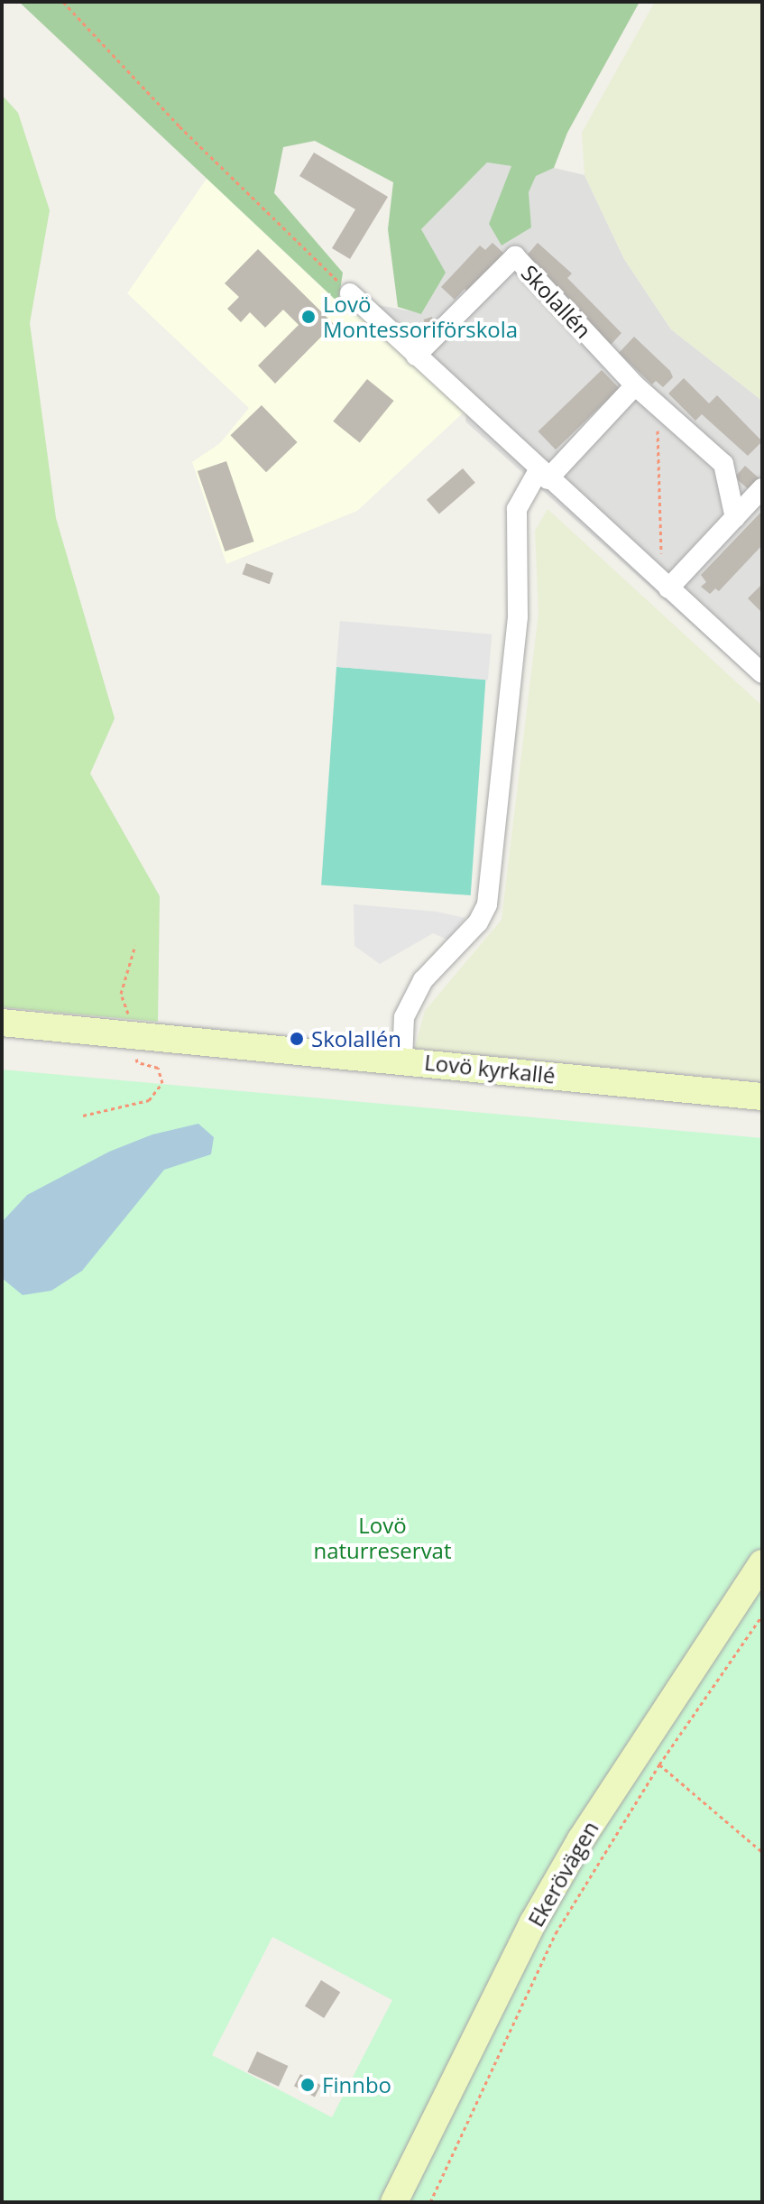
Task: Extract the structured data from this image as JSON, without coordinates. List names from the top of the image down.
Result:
{
  "streets": {
    "street": ["Skolallén", "Lovö kyrkallé", "Ekerövägen"]
  },
  "parks": ["Lovö naturreservat"],
  "places": ["Lovö Montessoriförskola", "Skolallén", "Finnbo"]
}
